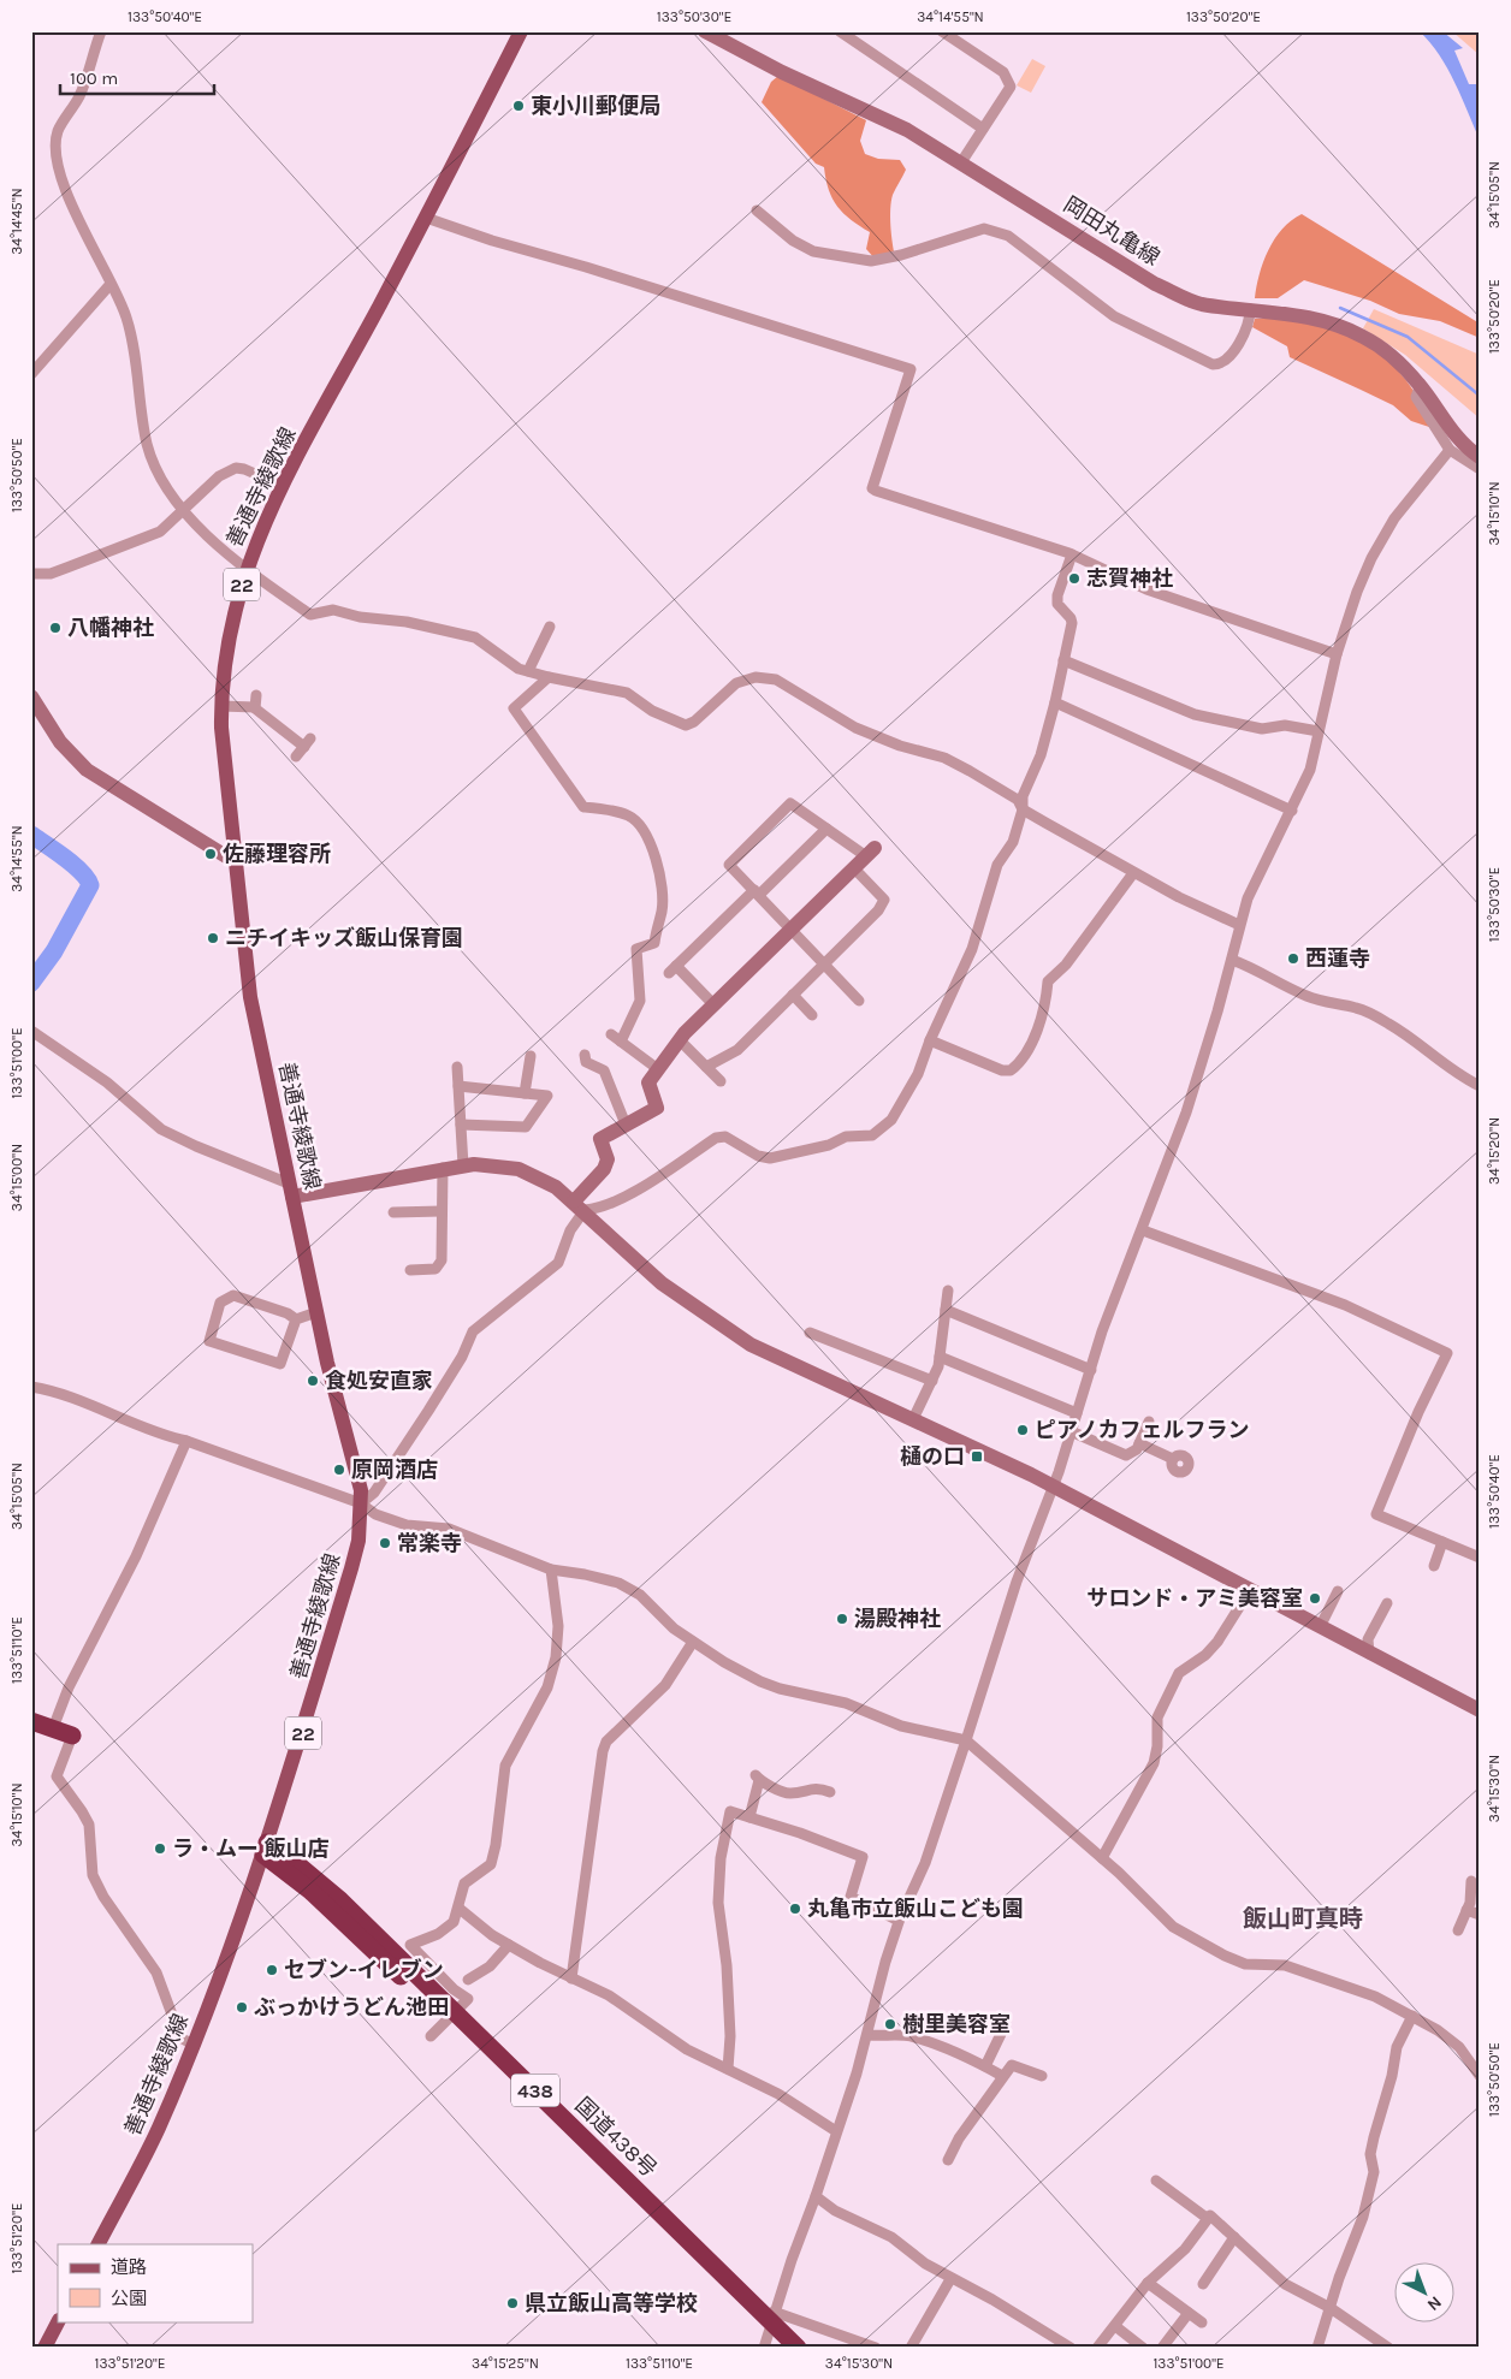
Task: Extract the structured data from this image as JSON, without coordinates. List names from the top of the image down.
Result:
{
  "streets": {
    "highway": ["438", "国道438号"],
    "main road": ["善通寺綾歌線", "22"],
    "street": ["岡田丸亀線"]
  },
  "crossings": [
    ["善通寺綾歌線", "国道438号"]
  ],
  "districts": ["飯山町真時"],
  "places": {
    "other": [
      "東小川郵便局",
      "志賀神社",
      "八幡神社",
      "佐藤理容所",
      "ニチイキッズ飯山保育園",
      "西蓮寺",
      "食処安直家",
      "ピアノカフェルフラン",
      "原岡酒店",
      "常楽寺",
      "サロンド・アミ美容室",
      "湯殿神社",
      "ラ・ムー 飯山店",
      "丸亀市立飯山こども園",
      "セブン-イレブン",
      "ぶっかけうどん池田",
      "樹里美容室",
      "県立飯山高等学校"
    ],
    "transit": ["樋の口"]
  },
  "legend": ["道路", "公園"],
  "scale_bar": "100 m",
  "north": "bottom right",
  "coordinates": [
    "133°50'40\"E",
    "133°50'30\"E",
    "34°14'55\"N",
    "133°50'20\"E",
    "34°15'05\"N",
    "34°14'45\"N",
    "133°50'50\"E",
    "34°15'10\"N",
    "133°51'00\"E",
    "34°15'20\"N",
    "34°15'00\"N",
    "133°51'10\"E",
    "34°15'30\"N",
    "133°51'20\"E",
    "34°15'25\"N"
  ]
}
